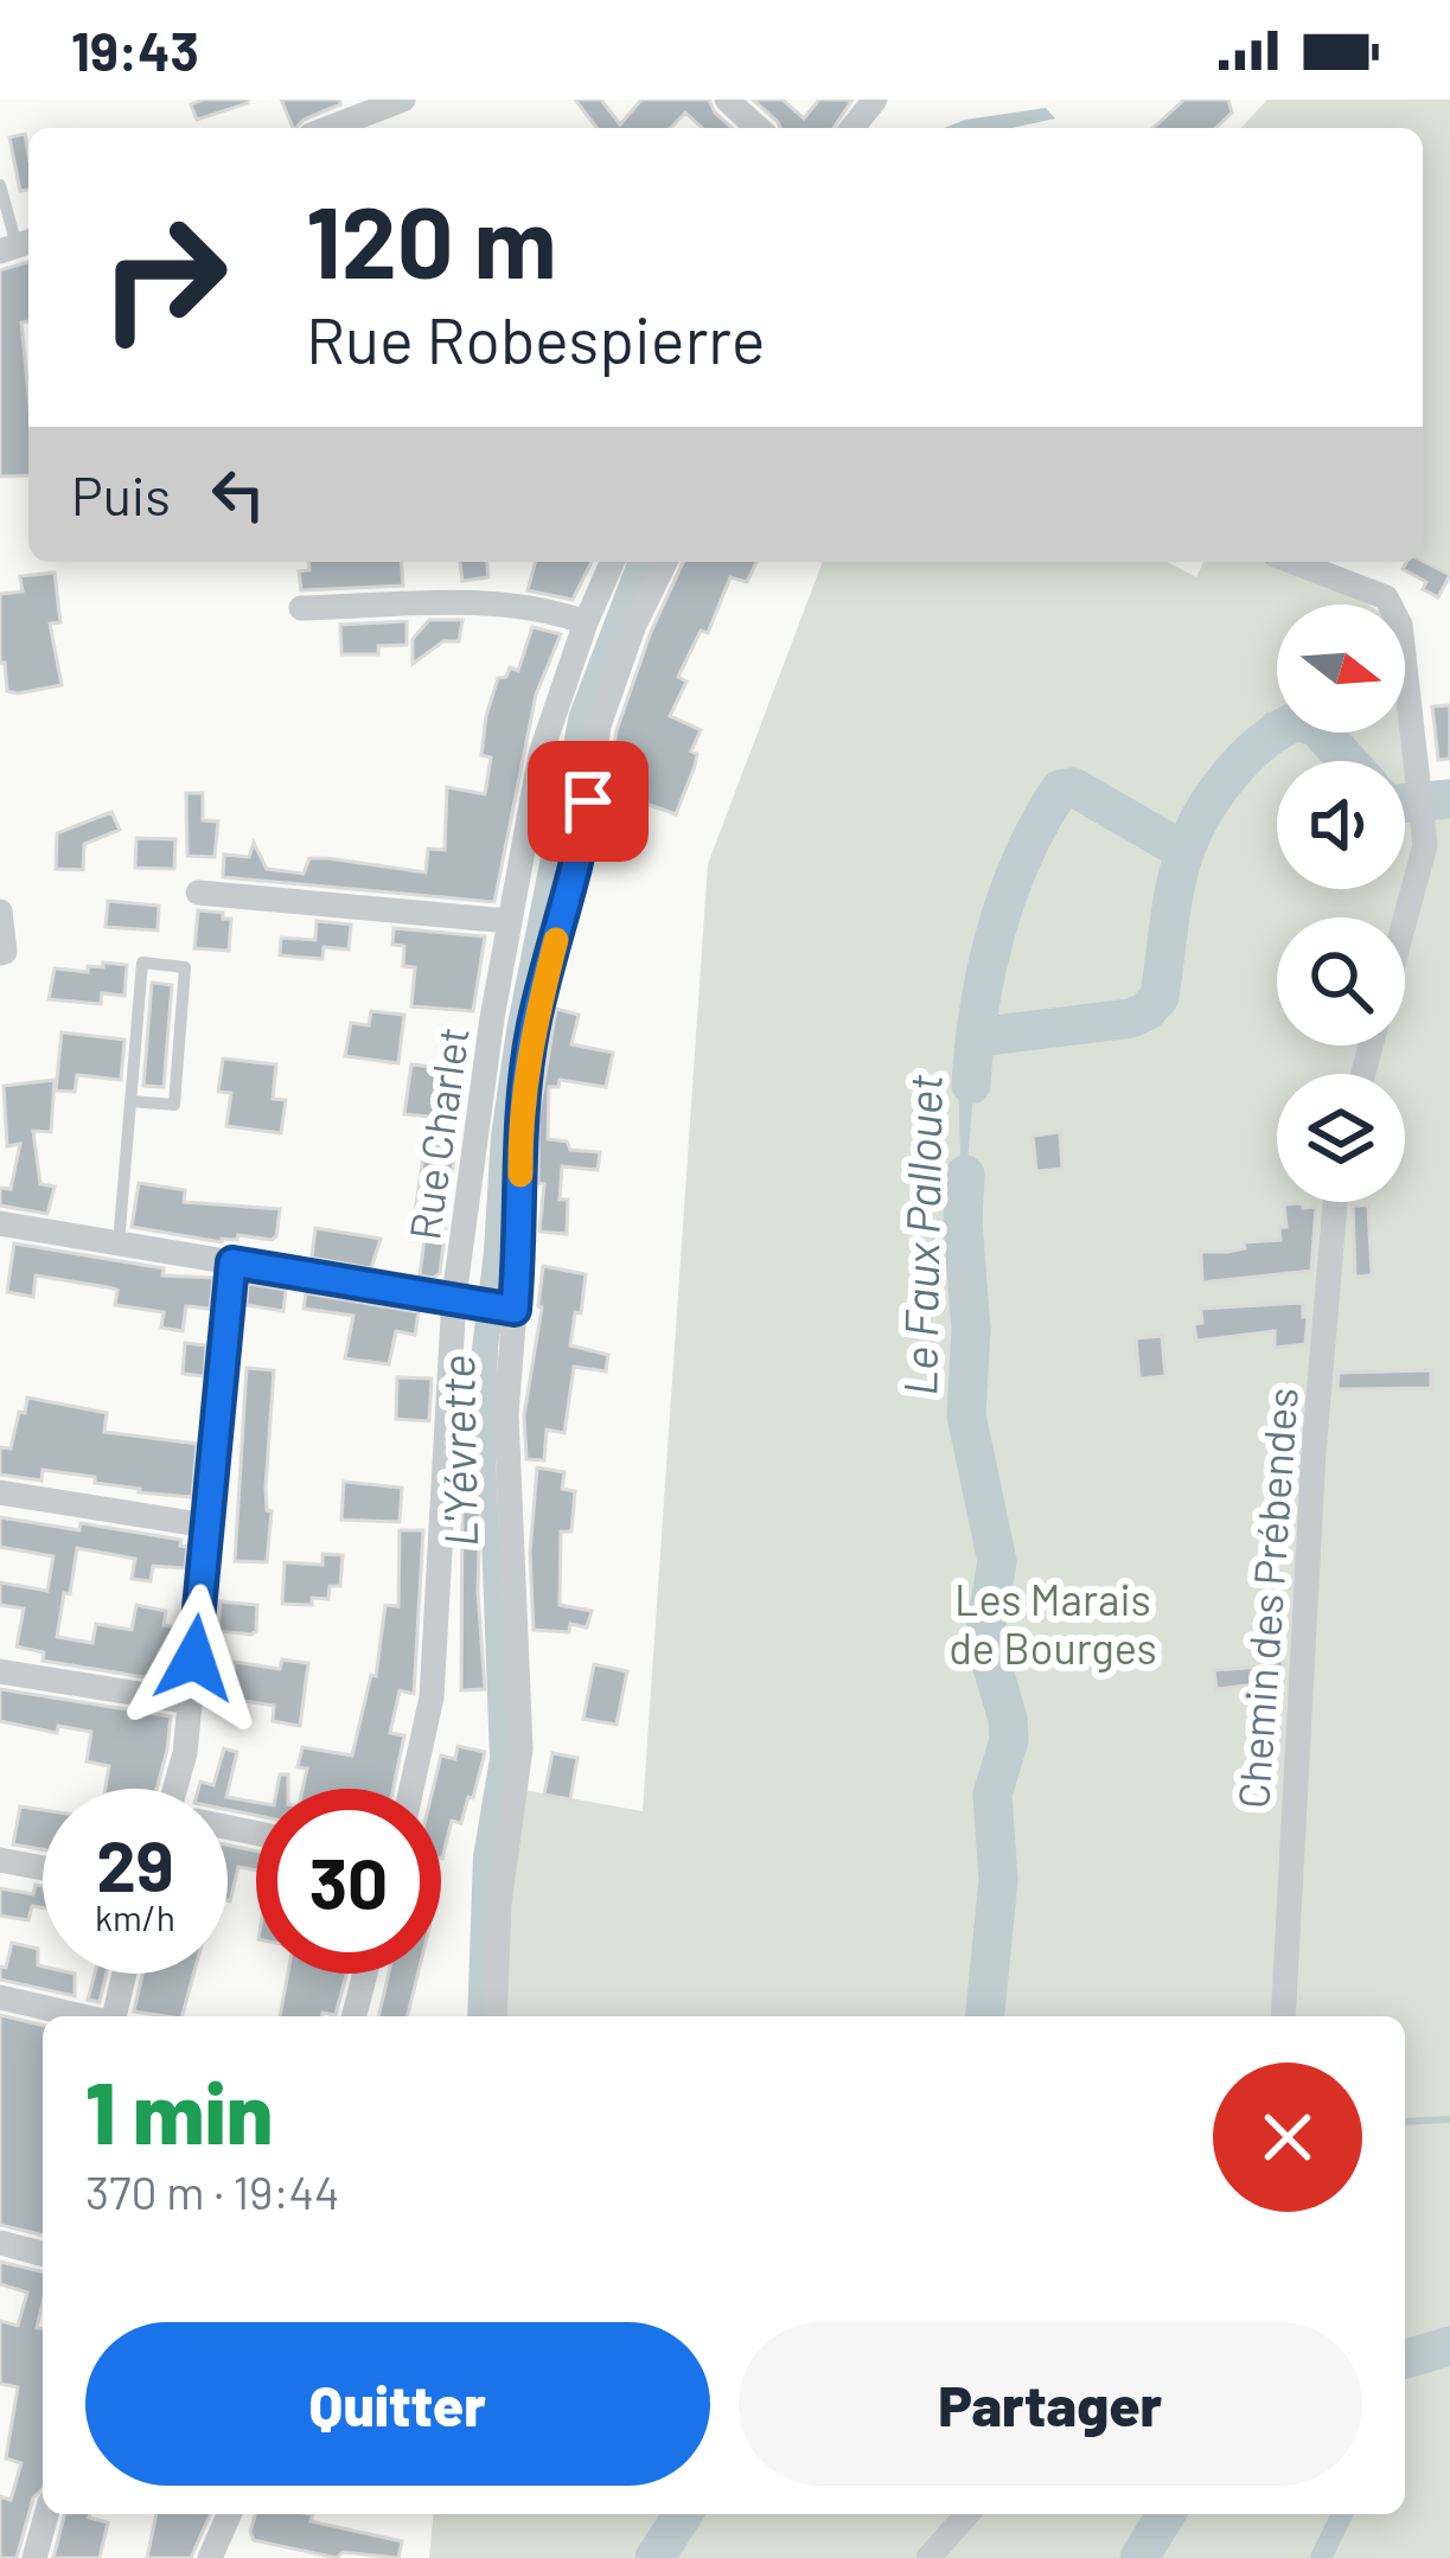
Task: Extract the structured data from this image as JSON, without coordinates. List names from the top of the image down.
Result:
{
  "streets": {
    "street": ["Rue Charlet", "Chemin des Prébendes"]
  },
  "water": ["Le Faux Pallouet", "L'Yévrette"],
  "parks": ["Les Marais de Bourges"],
  "north": "right",
  "page": {
    "status": "19:43",
    "turn": ["120 m", "Rue Robespierre"],
    "then": "Puis",
    "speed": "29 km/h",
    "limit": "30",
    "heading": ["1 min", "370 m · 19:44"],
    "buttons": ["Quitter", "Partager"]
  }
}
